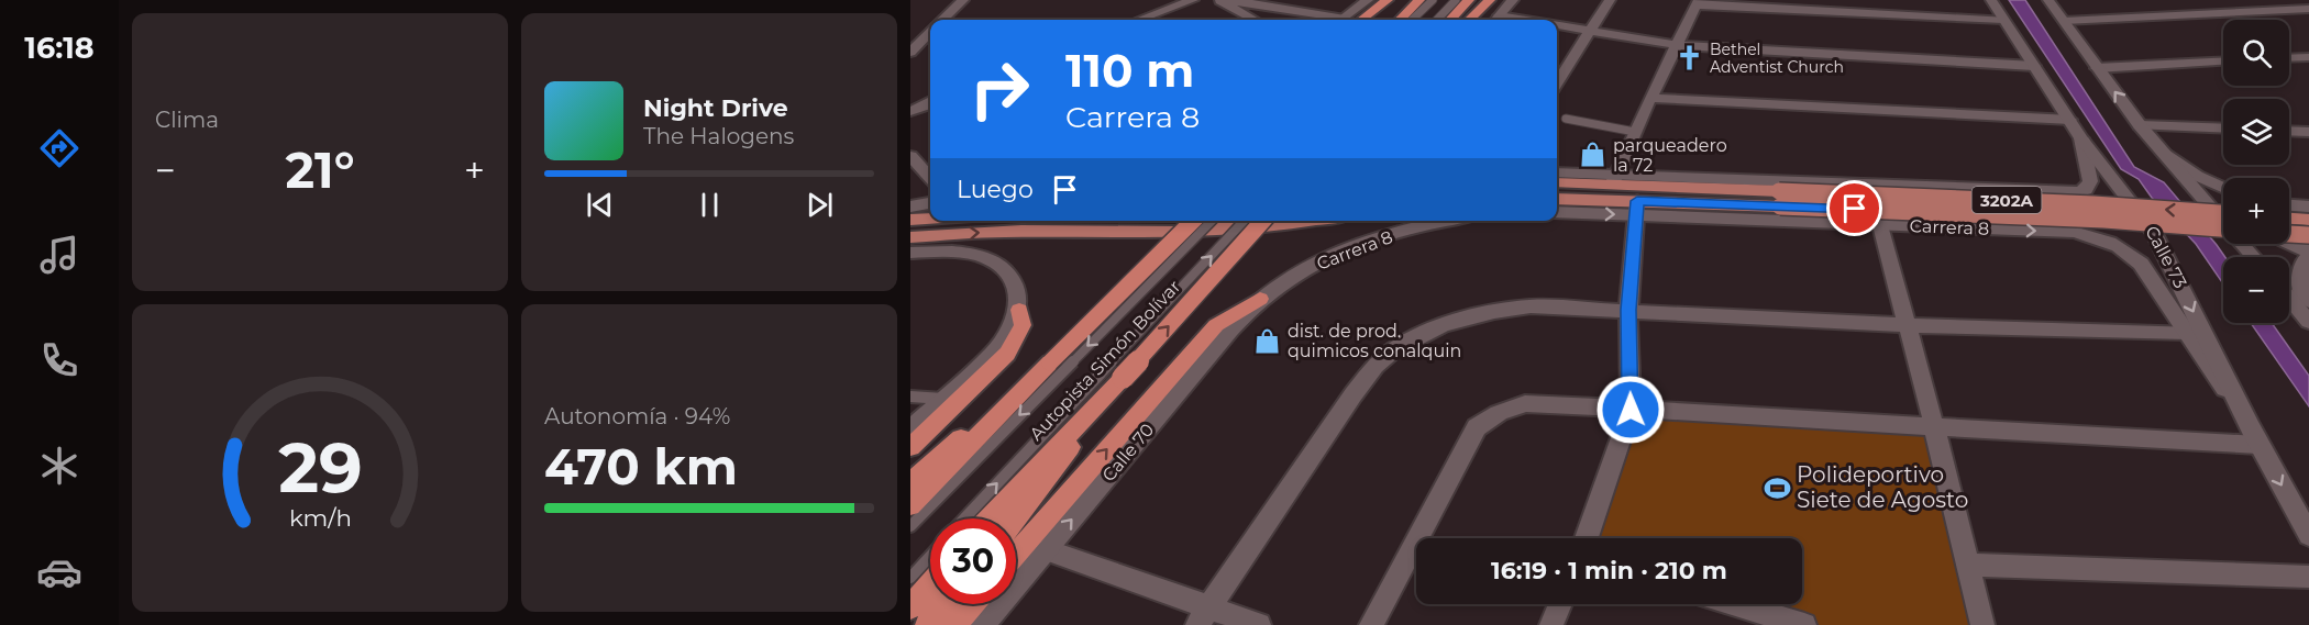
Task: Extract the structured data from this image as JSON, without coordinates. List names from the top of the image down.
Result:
{
  "streets": {
    "highway": ["Autopista Simón Bolívar"],
    "main road": ["3202A", "Carrera 8"],
    "street": ["Calle 73", "Calle 70"]
  },
  "crossings": [
    ["Carrera 8", "Calle 73"],
    ["Carrera 8", "Calle 70"]
  ],
  "one_way": ["Calle 70"],
  "places": {
    "church": ["Bethel Adventist Church"],
    "shop": ["parqueadero la 72", "dist. de prod. quimicos conalquin"],
    "sports": ["Polideportivo Siete de Agosto"]
  },
  "page": {
    "tabs": "16:18",
    "tile": [
      "Clima",
      ["Autonomía · 94%", "470 km"]
    ],
    "map_buttons": ["+", "−"],
    "turn": ["110 m", "Carrera 8"],
    "song": ["Night Drive", "The Halogens"],
    "heat": ["−", "21°", "+"],
    "then": "Luego",
    "limit": "30",
    "trip": "16:19 · 1 min · 210 m",
    "gauge": ["29", "km/h"]
  }
}
